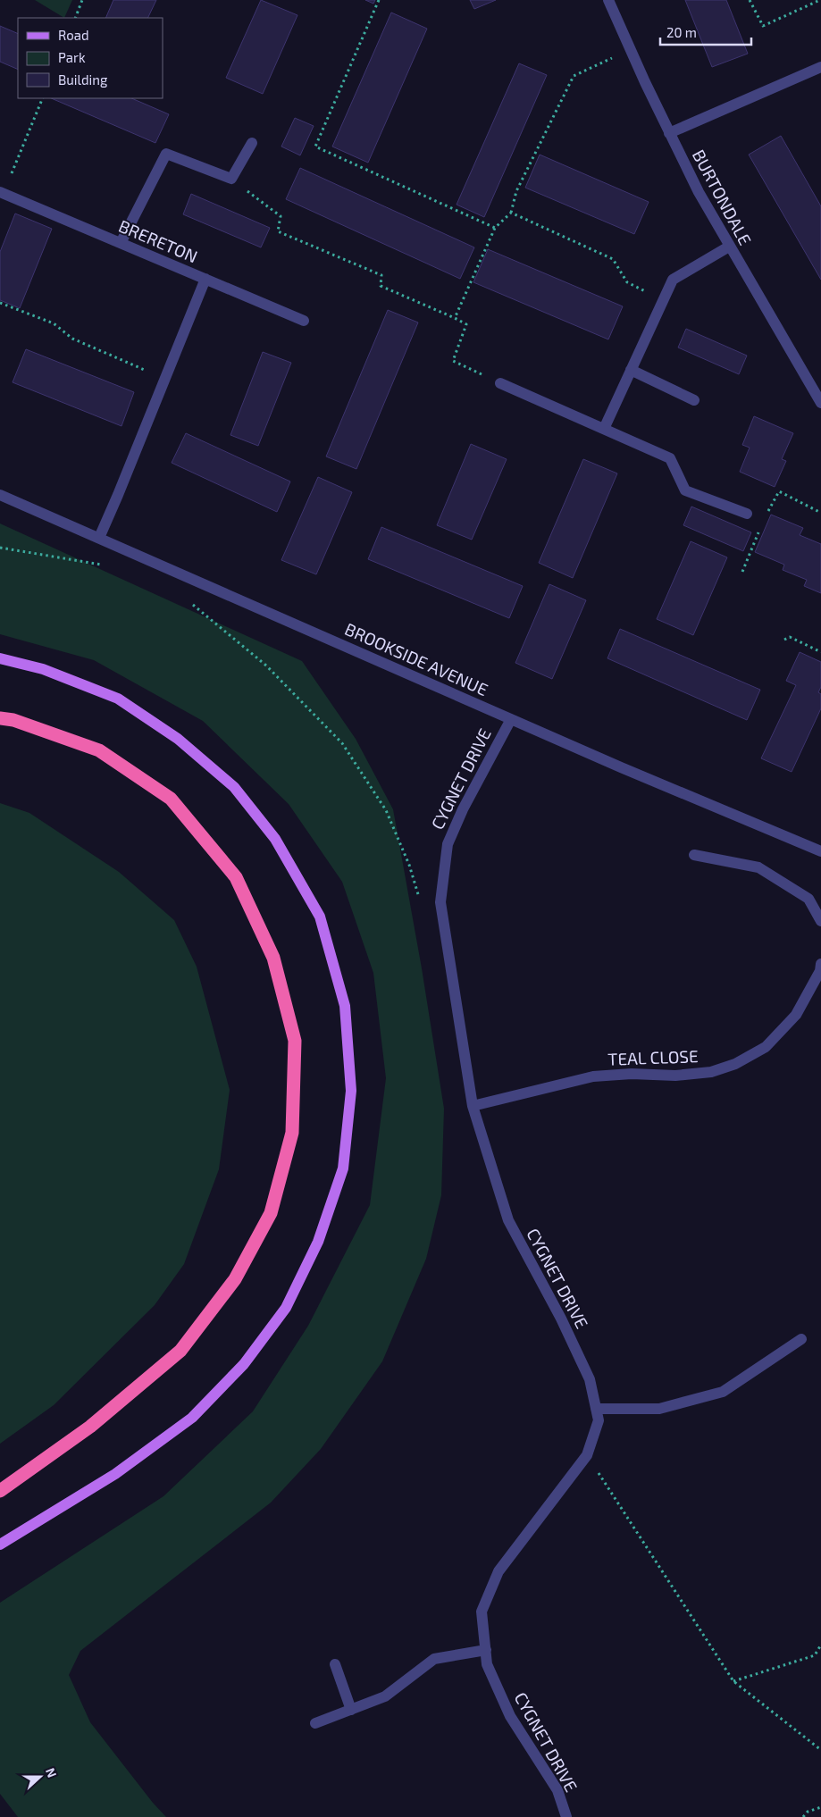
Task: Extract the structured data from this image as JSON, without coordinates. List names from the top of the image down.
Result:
{
  "streets": {
    "street": [
      "BURTONDALE",
      "BRERETON",
      "BROOKSIDE AVENUE",
      "CYGNET DRIVE",
      "TEAL CLOSE"
    ]
  },
  "crossings": [
    ["BROOKSIDE AVENUE", "CYGNET DRIVE"],
    ["CYGNET DRIVE", "TEAL CLOSE"]
  ],
  "legend": ["Road", "Park", "Building"],
  "scale_bar": "20 m",
  "north": "right"
}
